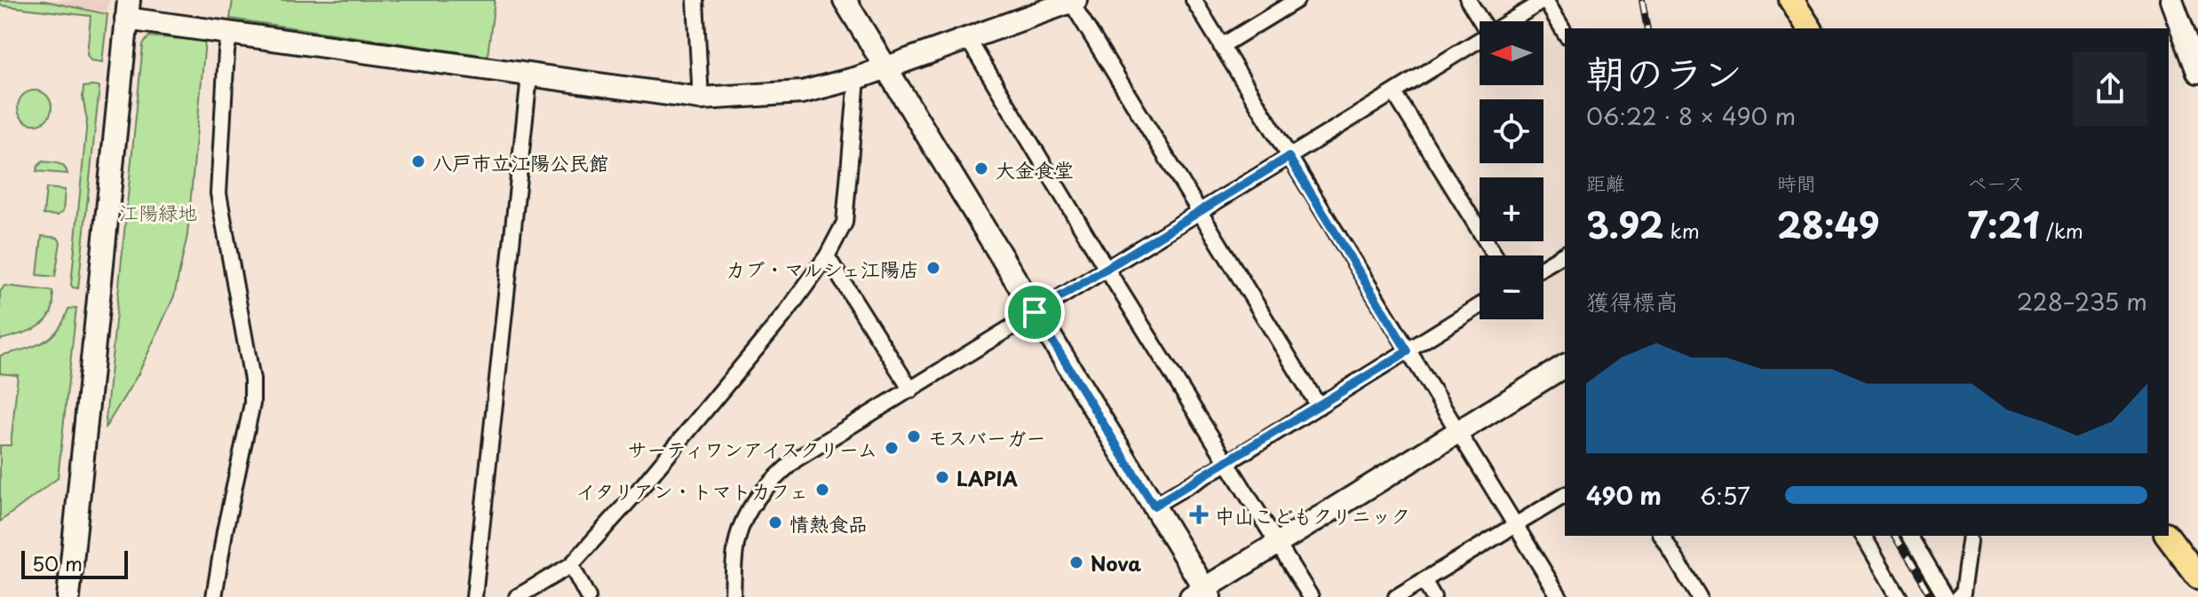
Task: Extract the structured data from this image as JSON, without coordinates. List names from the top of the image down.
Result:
{
  "parks": ["江陽緑地"],
  "places": {
    "other": [
      "八戸市立江陽公民館",
      "大金食堂",
      "カブ・マルシェ江陽店",
      "モスバーガー",
      "サーティワンアイスクリーム",
      "LAPIA",
      "イタリアン・トマトカフェ",
      "情熱食品",
      "Nova"
    ],
    "health": ["中山こどもクリニック"]
  },
  "scale_bar": "50 m",
  "north": "left",
  "page": {
    "map_buttons": ["+", "−"],
    "heading": ["朝のラン", "06:22 · 8 × 490 m"],
    "stats": [
      ["距離", "3.92 km"],
      ["時間", "28:49"],
      ["ペース", "7:21 /km"]
    ],
    "chart": ["獲得標高", "228–235 m"],
    "list": [
      {
        "name": "490 m",
        "note": "6:57"
      }
    ],
    "scale": "50 m"
  }
}
